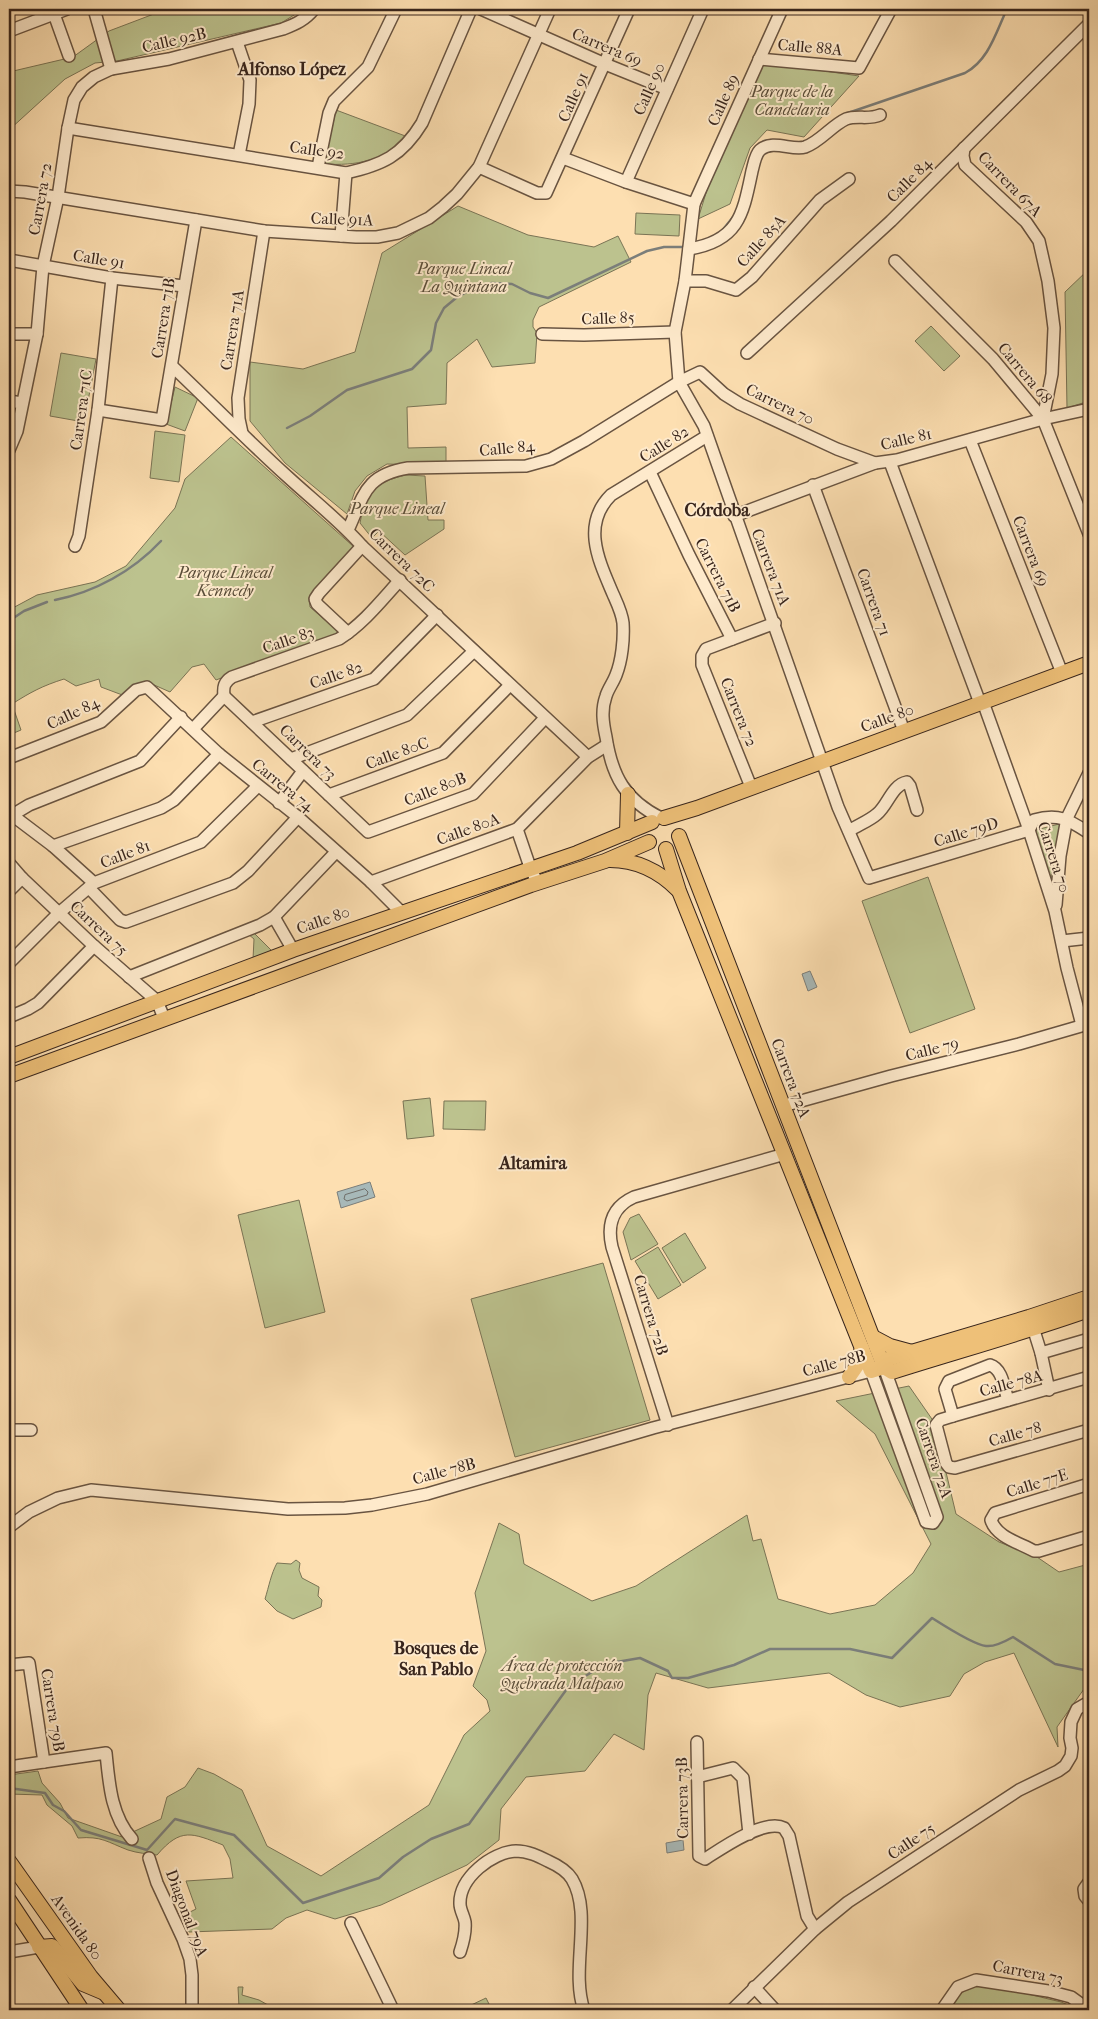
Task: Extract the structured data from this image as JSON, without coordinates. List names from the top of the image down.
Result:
{
  "streets": {
    "main road": [
      "Calle 80",
      "Carrera 72A",
      "Calle 78B",
      "Avenida 80"
    ],
    "street": [
      "Calle 92B",
      "Carrera 69",
      "Calle 88A",
      "Calle 90",
      "Calle 91",
      "Calle 89",
      "Calle 92",
      "Calle 84",
      "Carrera 67A",
      "Carrera 72",
      "Calle 91A",
      "Calle 85A",
      "Carrera 71B",
      "Calle 85",
      "Carrera 71A",
      "Carrera 68",
      "Carrera 70",
      "Carrera 71C",
      "Calle 81",
      "Calle 82",
      "Carrera 72C",
      "Carrera 71",
      "Calle 83",
      "Carrera 73",
      "Calle 80C",
      "Carrera 74",
      "Calle 80B",
      "Calle 80A",
      "Calle 79D",
      "Carrera 75",
      "Calle 79",
      "Carrera 72B",
      "Calle 78A",
      "Calle 78",
      "Calle 77E",
      "Carrera 79B",
      "Carrera 73B",
      "Calle 75",
      "Diagonal 79A"
    ]
  },
  "crossings": [
    ["Calle 92B", "Carrera 72"],
    ["Carrera 69", "Calle 90"],
    ["Carrera 69", "Calle 91"],
    ["Carrera 69", "Calle 91A"],
    ["Carrera 69", "Calle 81"],
    ["Carrera 69", "Calle 80"],
    ["Calle 88A", "Calle 89"],
    ["Calle 91", "Carrera 72"],
    ["Calle 91", "Calle 91A"],
    ["Calle 91", "Carrera 71B"],
    ["Calle 91", "Carrera 71C"],
    ["Calle 89", "Carrera 71A"],
    ["Calle 92", "Carrera 72"],
    ["Calle 84", "Carrera 67A"],
    ["Calle 84", "Carrera 71A"],
    ["Calle 84", "Carrera 70"],
    ["Calle 84", "Carrera 72C"],
    ["Calle 84", "Carrera 74"],
    ["Carrera 67A", "Carrera 68"],
    ["Carrera 67A", "Calle 81"],
    ["Carrera 72", "Calle 91A"],
    ["Carrera 72", "Carrera 71B"],
    ["Carrera 72", "Calle 80"],
    ["Calle 91A", "Carrera 71B"],
    ["Calle 91A", "Carrera 71A"],
    ["Calle 85A", "Carrera 71A"],
    ["Carrera 71B", "Carrera 71C"],
    ["Carrera 71B", "Calle 82"],
    ["Carrera 71B", "Carrera 72C"],
    ["Calle 85", "Carrera 71A"],
    ["Carrera 71A", "Carrera 70"],
    ["Carrera 71A", "Calle 81"],
    ["Carrera 71A", "Calle 82"],
    ["Carrera 71A", "Carrera 72C"],
    ["Carrera 71A", "Calle 80"],
    ["Carrera 71A", "Calle 79D"],
    ["Carrera 68", "Calle 81"],
    ["Carrera 70", "Calle 81"],
    ["Carrera 70", "Calle 80"],
    ["Carrera 70", "Calle 79D"],
    ["Carrera 70", "Calle 79"],
    ["Calle 81", "Carrera 71"],
    ["Calle 81", "Carrera 74"],
    ["Calle 81", "Carrera 75"],
    ["Calle 82", "Carrera 72C"],
    ["Calle 82", "Carrera 73"],
    ["Calle 82", "Calle 80A"],
    ["Carrera 72C", "Calle 83"],
    ["Carrera 72C", "Calle 80C"],
    ["Carrera 72C", "Calle 80B"],
    ["Carrera 72C", "Calle 80A"],
    ["Carrera 71", "Calle 80"],
    ["Calle 83", "Carrera 73"],
    ["Calle 83", "Carrera 74"],
    ["Calle 80", "Carrera 74"],
    ["Calle 80", "Carrera 75"],
    ["Calle 80", "Carrera 72A"],
    ["Carrera 73", "Calle 80C"],
    ["Carrera 73", "Calle 80B"],
    ["Carrera 74", "Calle 80A"],
    ["Calle 79", "Carrera 72A"],
    ["Carrera 72A", "Carrera 72B"],
    ["Carrera 72A", "Calle 78B"],
    ["Carrera 72A", "Calle 78A"],
    ["Carrera 72A", "Calle 78"],
    ["Carrera 72B", "Calle 78B"]
  ],
  "districts": [
    "Alfonso López",
    "Córdoba",
    "Altamira",
    "Bosques de San Pablo"
  ],
  "parks": [
    "Parque de la Candelaria",
    "Parque Lineal La Quintana",
    "Parque Lineal",
    "Parque Lineal Kennedy",
    "Área de protección Quebrada Malpaso"
  ]
}
